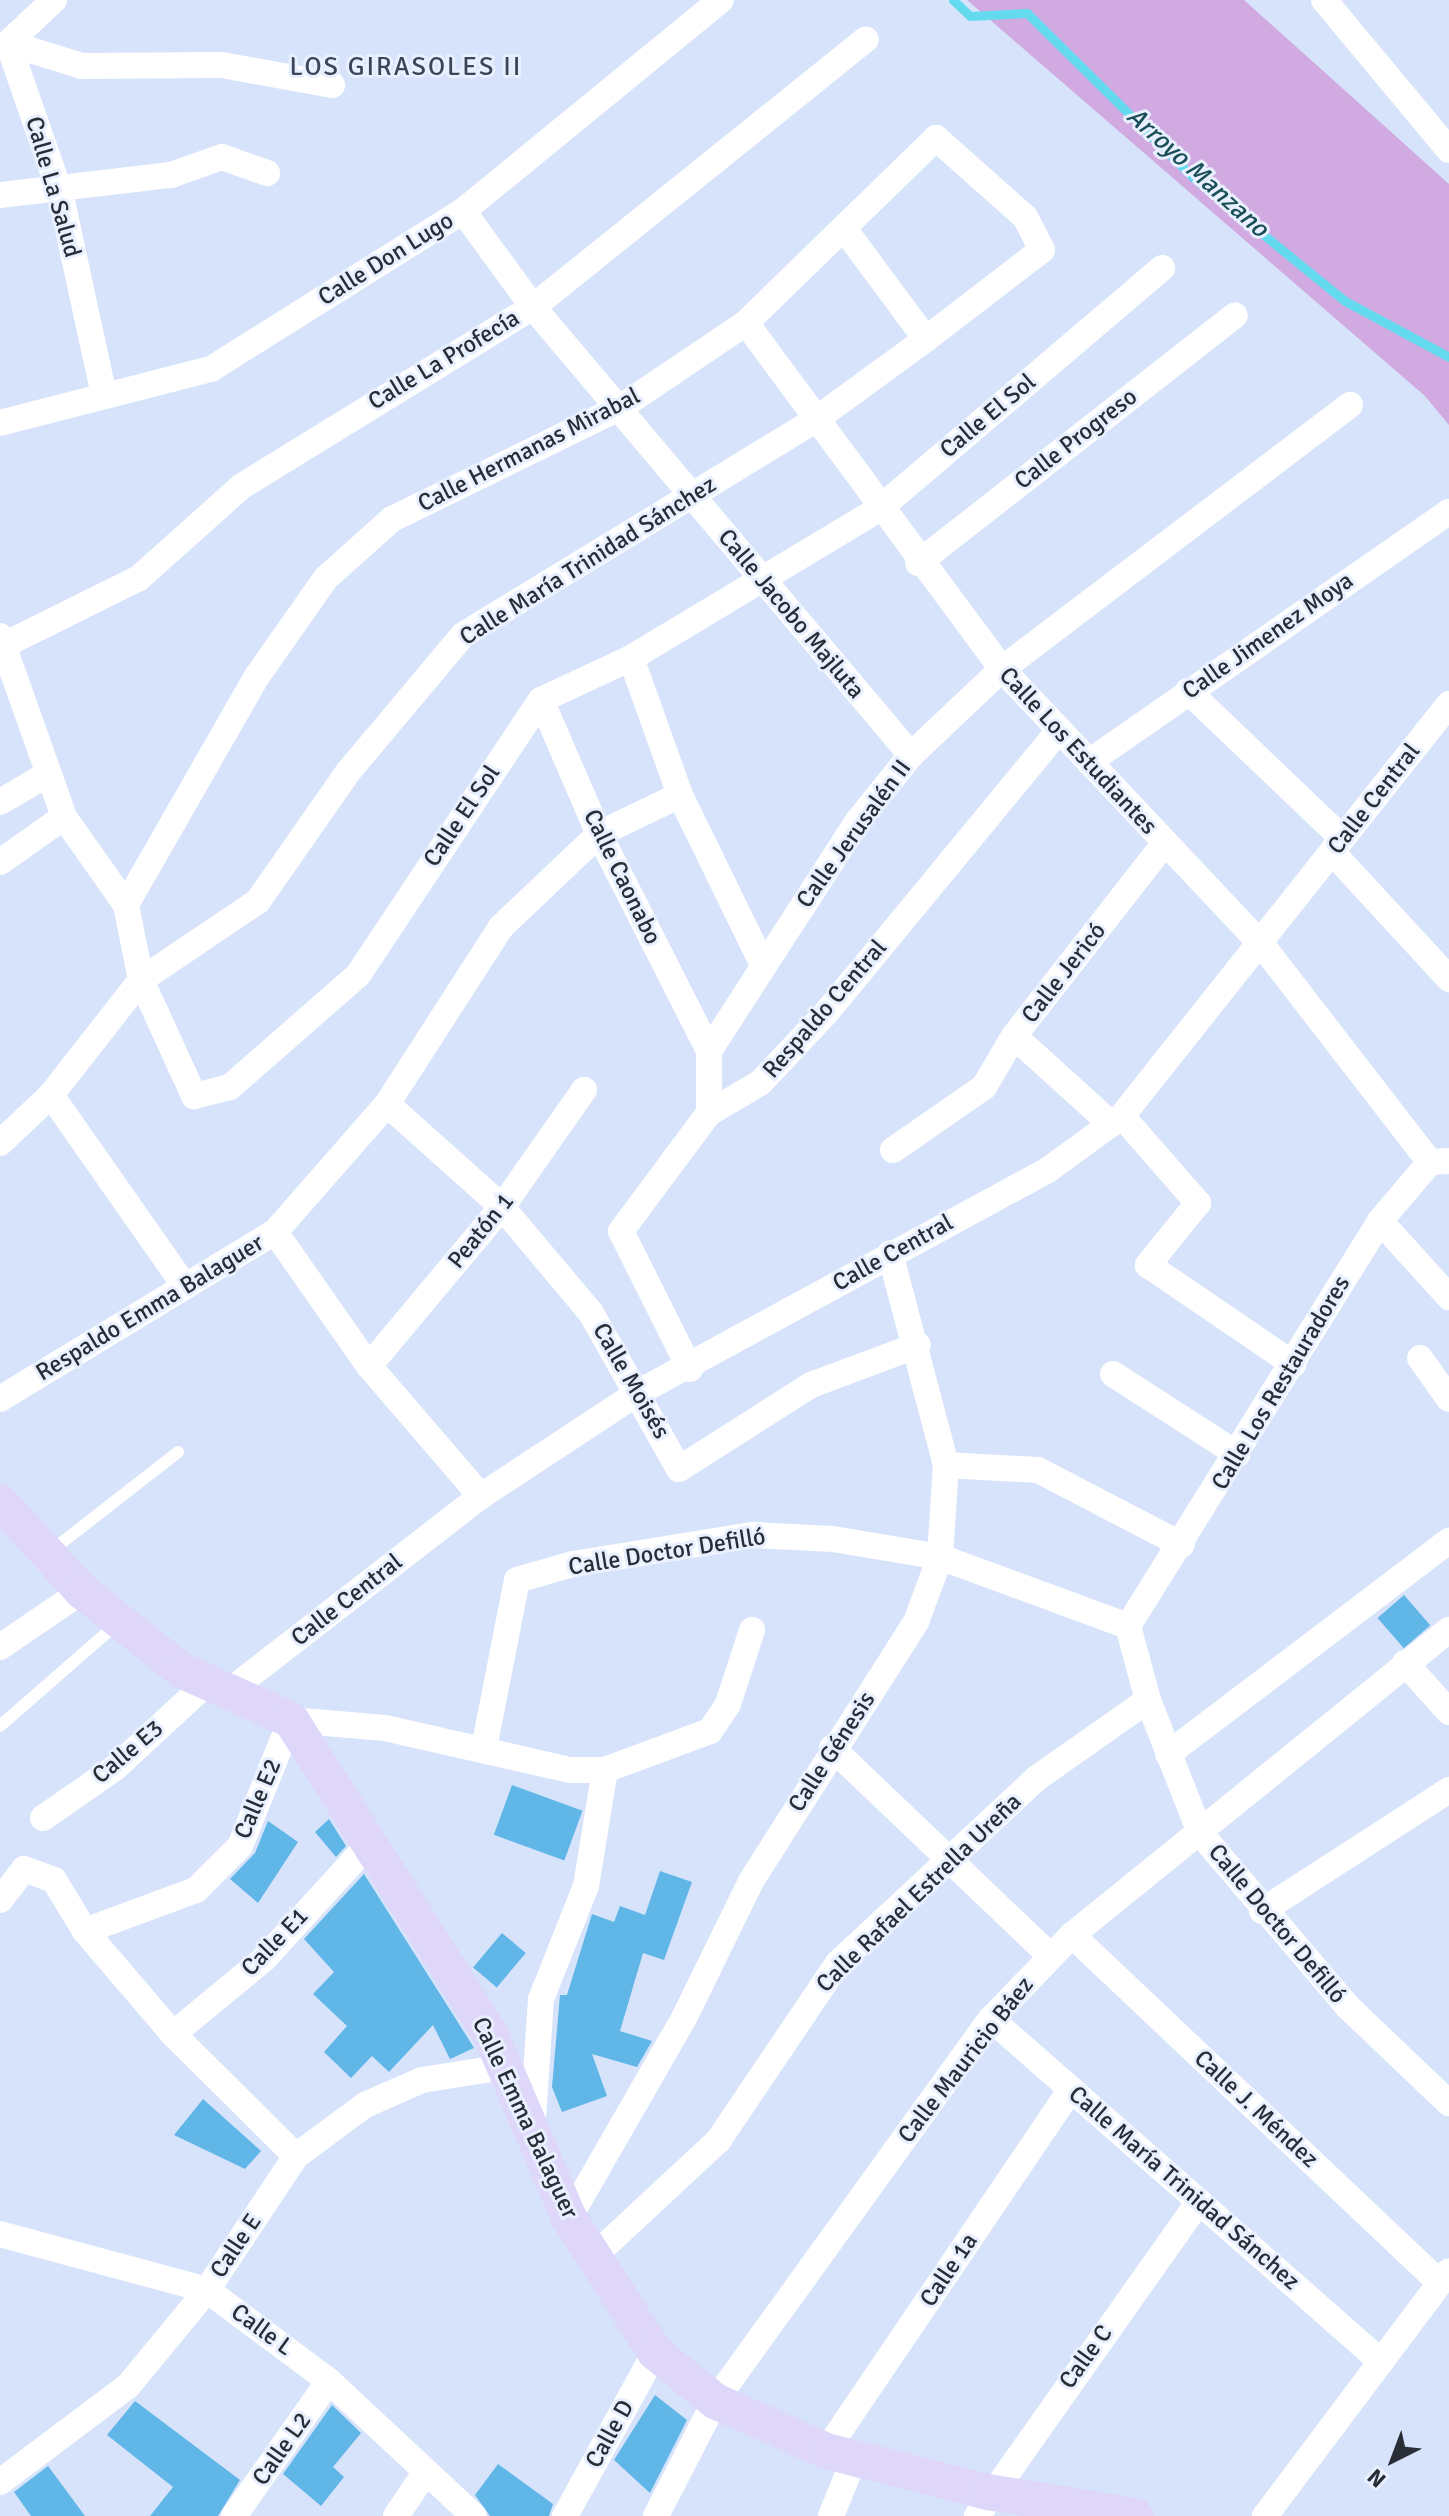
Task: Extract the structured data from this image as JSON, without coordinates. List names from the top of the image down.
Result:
{
  "streets": {
    "street": [
      "Calle La Salud",
      "Calle Don Lugo",
      "Calle La Profecía",
      "Calle El Sol",
      "Calle Progreso",
      "Calle Hermanas Mirabal",
      "Calle María Trinidad Sánchez",
      "Calle Jacobo Majluta",
      "Calle Jimenez Moya",
      "Calle Los Estudiantes",
      "Calle Central",
      "Calle Jerusalén II",
      "Calle Caonabo",
      "Calle Jericó",
      "Respaldo Central",
      "Peatón 1",
      "Respaldo Emma Balaguer",
      "Calle Moisés",
      "Calle Los Restauradores",
      "Calle Doctor Defilló",
      "Calle E3",
      "Calle Génesis",
      "Calle E2",
      "Calle Rafael Estrella Ureña",
      "Calle E1",
      "Calle Mauricio Báez",
      "Calle J. Méndez",
      "Calle Emma Balaguer",
      "Calle E",
      "Calle 1a",
      "Calle L",
      "Calle C",
      "Calle D",
      "Calle L2"
    ]
  },
  "crossings": [
    ["Calle La Salud", "Calle Don Lugo"],
    ["Calle Don Lugo", "Calle Jacobo Majluta"],
    ["Calle La Profecía", "Calle El Sol"],
    ["Calle La Profecía", "Calle Jacobo Majluta"],
    ["Calle El Sol", "Calle Hermanas Mirabal"],
    ["Calle El Sol", "Calle María Trinidad Sánchez"],
    ["Calle El Sol", "Calle Jacobo Majluta"],
    ["Calle El Sol", "Calle Los Estudiantes"],
    ["Calle El Sol", "Calle Caonabo"],
    ["Calle Progreso", "Calle Los Estudiantes"],
    ["Calle Hermanas Mirabal", "Calle María Trinidad Sánchez"],
    ["Calle Hermanas Mirabal", "Calle Jacobo Majluta"],
    ["Calle Hermanas Mirabal", "Calle Los Estudiantes"],
    ["Calle María Trinidad Sánchez", "Calle Jacobo Majluta"],
    ["Calle María Trinidad Sánchez", "Calle Los Estudiantes"],
    ["Calle María Trinidad Sánchez", "Calle Mauricio Báez"],
    ["Calle María Trinidad Sánchez", "Calle 1a"],
    ["Calle María Trinidad Sánchez", "Calle C"],
    ["Calle Jacobo Majluta", "Calle Jerusalén II"],
    ["Calle Jimenez Moya", "Calle Los Estudiantes"],
    ["Calle Los Estudiantes", "Calle Central"],
    ["Calle Los Estudiantes", "Calle Jerusalén II"],
    ["Calle Los Estudiantes", "Calle Jericó"],
    ["Calle Los Estudiantes", "Respaldo Central"],
    ["Calle Los Estudiantes", "Calle Los Restauradores"],
    ["Calle Central", "Calle Jericó"],
    ["Calle Central", "Respaldo Central"],
    ["Calle Central", "Calle Moisés"],
    ["Calle Central", "Calle E3"],
    ["Calle Central", "Calle Génesis"],
    ["Calle Central", "Calle Emma Balaguer"],
    ["Calle Jerusalén II", "Calle Caonabo"],
    ["Calle Caonabo", "Respaldo Emma Balaguer"],
    ["Calle Jericó", "Calle Los Restauradores"],
    ["Peatón 1", "Calle Moisés"],
    ["Respaldo Emma Balaguer", "Calle Moisés"],
    ["Calle Moisés", "Calle Génesis"],
    ["Calle Los Restauradores", "Calle Doctor Defilló"],
    ["Calle Doctor Defilló", "Calle Génesis"],
    ["Calle Doctor Defilló", "Calle Rafael Estrella Ureña"],
    ["Calle Doctor Defilló", "Calle Mauricio Báez"],
    ["Calle E3", "Calle Emma Balaguer"],
    ["Calle Génesis", "Calle Emma Balaguer"],
    ["Calle E2", "Calle Emma Balaguer"],
    ["Calle Rafael Estrella Ureña", "Calle Emma Balaguer"],
    ["Calle E1", "Calle Emma Balaguer"],
    ["Calle Mauricio Báez", "Calle J. Méndez"],
    ["Calle Mauricio Báez", "Calle Emma Balaguer"],
    ["Calle Emma Balaguer", "Calle E"],
    ["Calle Emma Balaguer", "Calle 1a"],
    ["Calle Emma Balaguer", "Calle C"],
    ["Calle Emma Balaguer", "Calle D"],
    ["Calle E", "Calle L"],
    ["Calle L", "Calle L2"]
  ],
  "districts": ["LOS GIRASOLES II"],
  "water": ["Arroyo Manzano"],
  "north": "bottom left"
}
